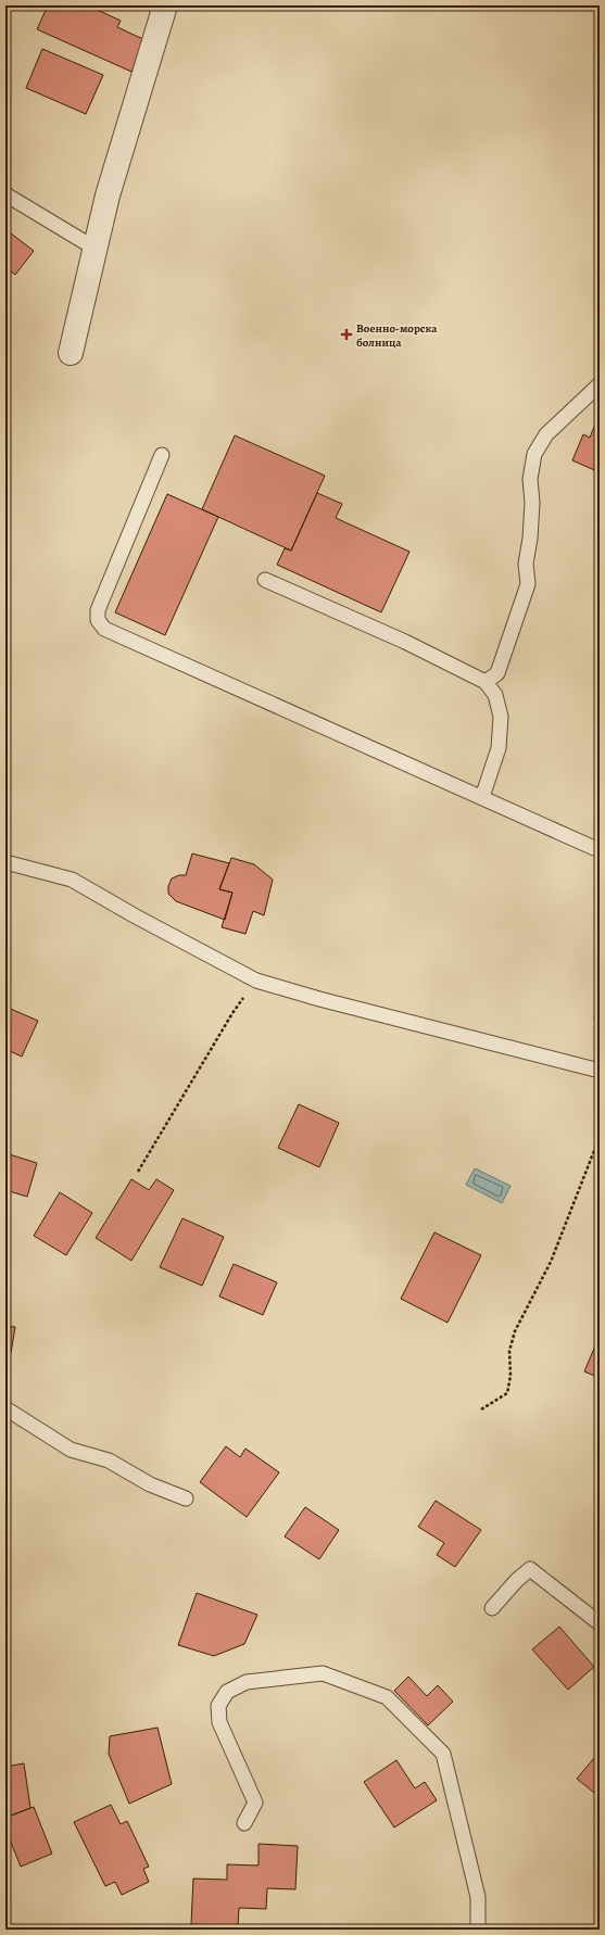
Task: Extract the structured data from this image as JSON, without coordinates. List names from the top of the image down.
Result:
{
  "places": {
    "health": ["Военно-морска болница"]
  }
}
